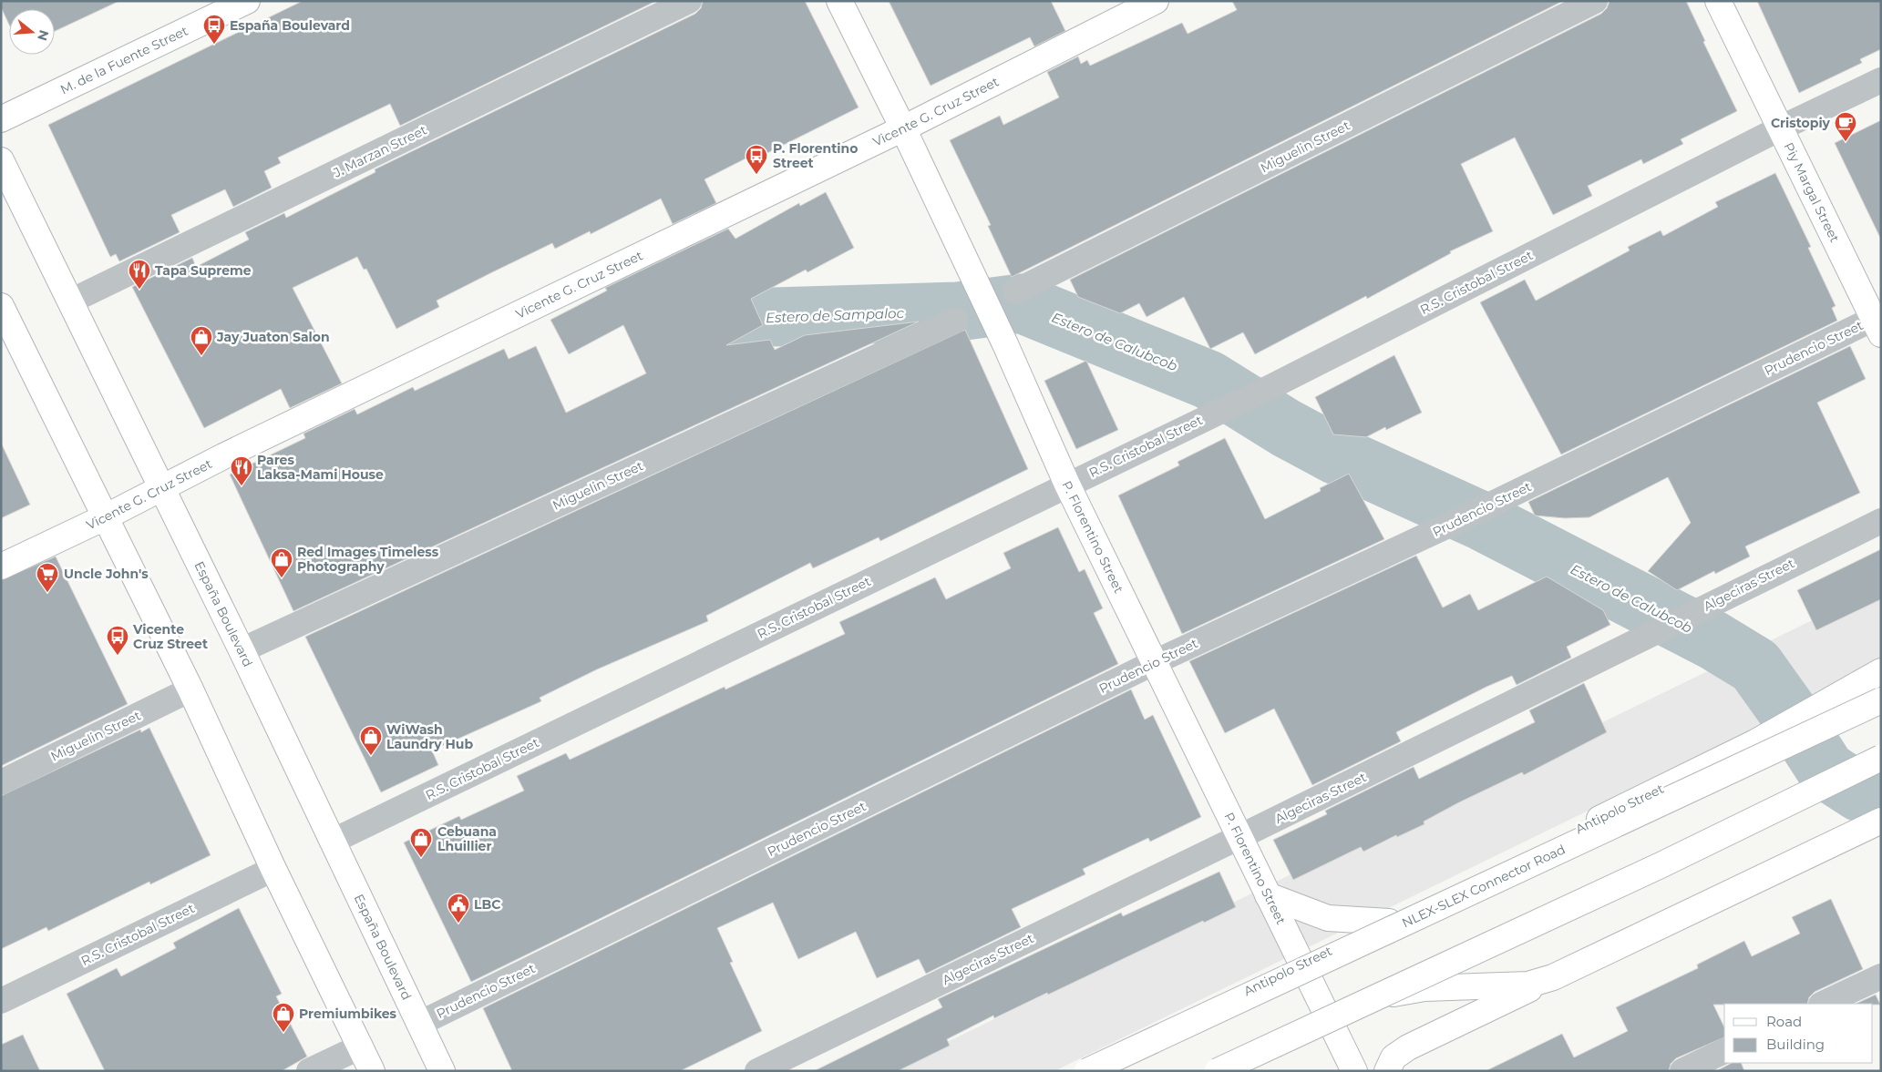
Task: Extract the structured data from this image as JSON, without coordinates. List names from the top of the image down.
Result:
{
  "streets": {
    "main road": [
      "M. de la Fuente Street",
      "Vicente G. Cruz Street",
      "Piy Margal Street",
      "P. Florentino Street",
      "España Boulevard",
      "Antipolo Street",
      "NLEX-SLEX Connector Road"
    ],
    "street": [
      "Miguelin Street",
      "J. Marzan Street",
      "R.S. Cristobal Street",
      "Prudencio Street",
      "Algeciras Street"
    ]
  },
  "crossings": [
    ["Vicente G. Cruz Street", "P. Florentino Street"],
    ["Vicente G. Cruz Street", "España Boulevard"],
    ["Miguelin Street", "España Boulevard"],
    ["J. Marzan Street", "España Boulevard"],
    ["Piy Margal Street", "R.S. Cristobal Street"],
    ["Piy Margal Street", "Prudencio Street"],
    ["R.S. Cristobal Street", "P. Florentino Street"],
    ["R.S. Cristobal Street", "España Boulevard"],
    ["Prudencio Street", "P. Florentino Street"],
    ["Prudencio Street", "España Boulevard"],
    ["P. Florentino Street", "Algeciras Street"],
    ["P. Florentino Street", "Antipolo Street"],
    ["Antipolo Street", "NLEX-SLEX Connector Road"]
  ],
  "water": ["Estero de Sampaloc", "Estero de Calubcob"],
  "places": {
    "bus stop": ["España Boulevard", "P. Florentino Street", "Vicente Cruz Street"],
    "cafe": ["Cristopiy"],
    "restaurant": ["Tapa Supreme", "Pares Laksa-Mami House"],
    "shop": [
      "Jay Juaton Salon",
      "Red Images Timeless Photography",
      "WiWash Laundry Hub",
      "Cebuana Lhuillier",
      "Premiumbikes"
    ],
    "supermarket": ["Uncle John's"],
    "public building": ["LBC"]
  },
  "legend": ["Road", "Building"],
  "north": "right"
}
